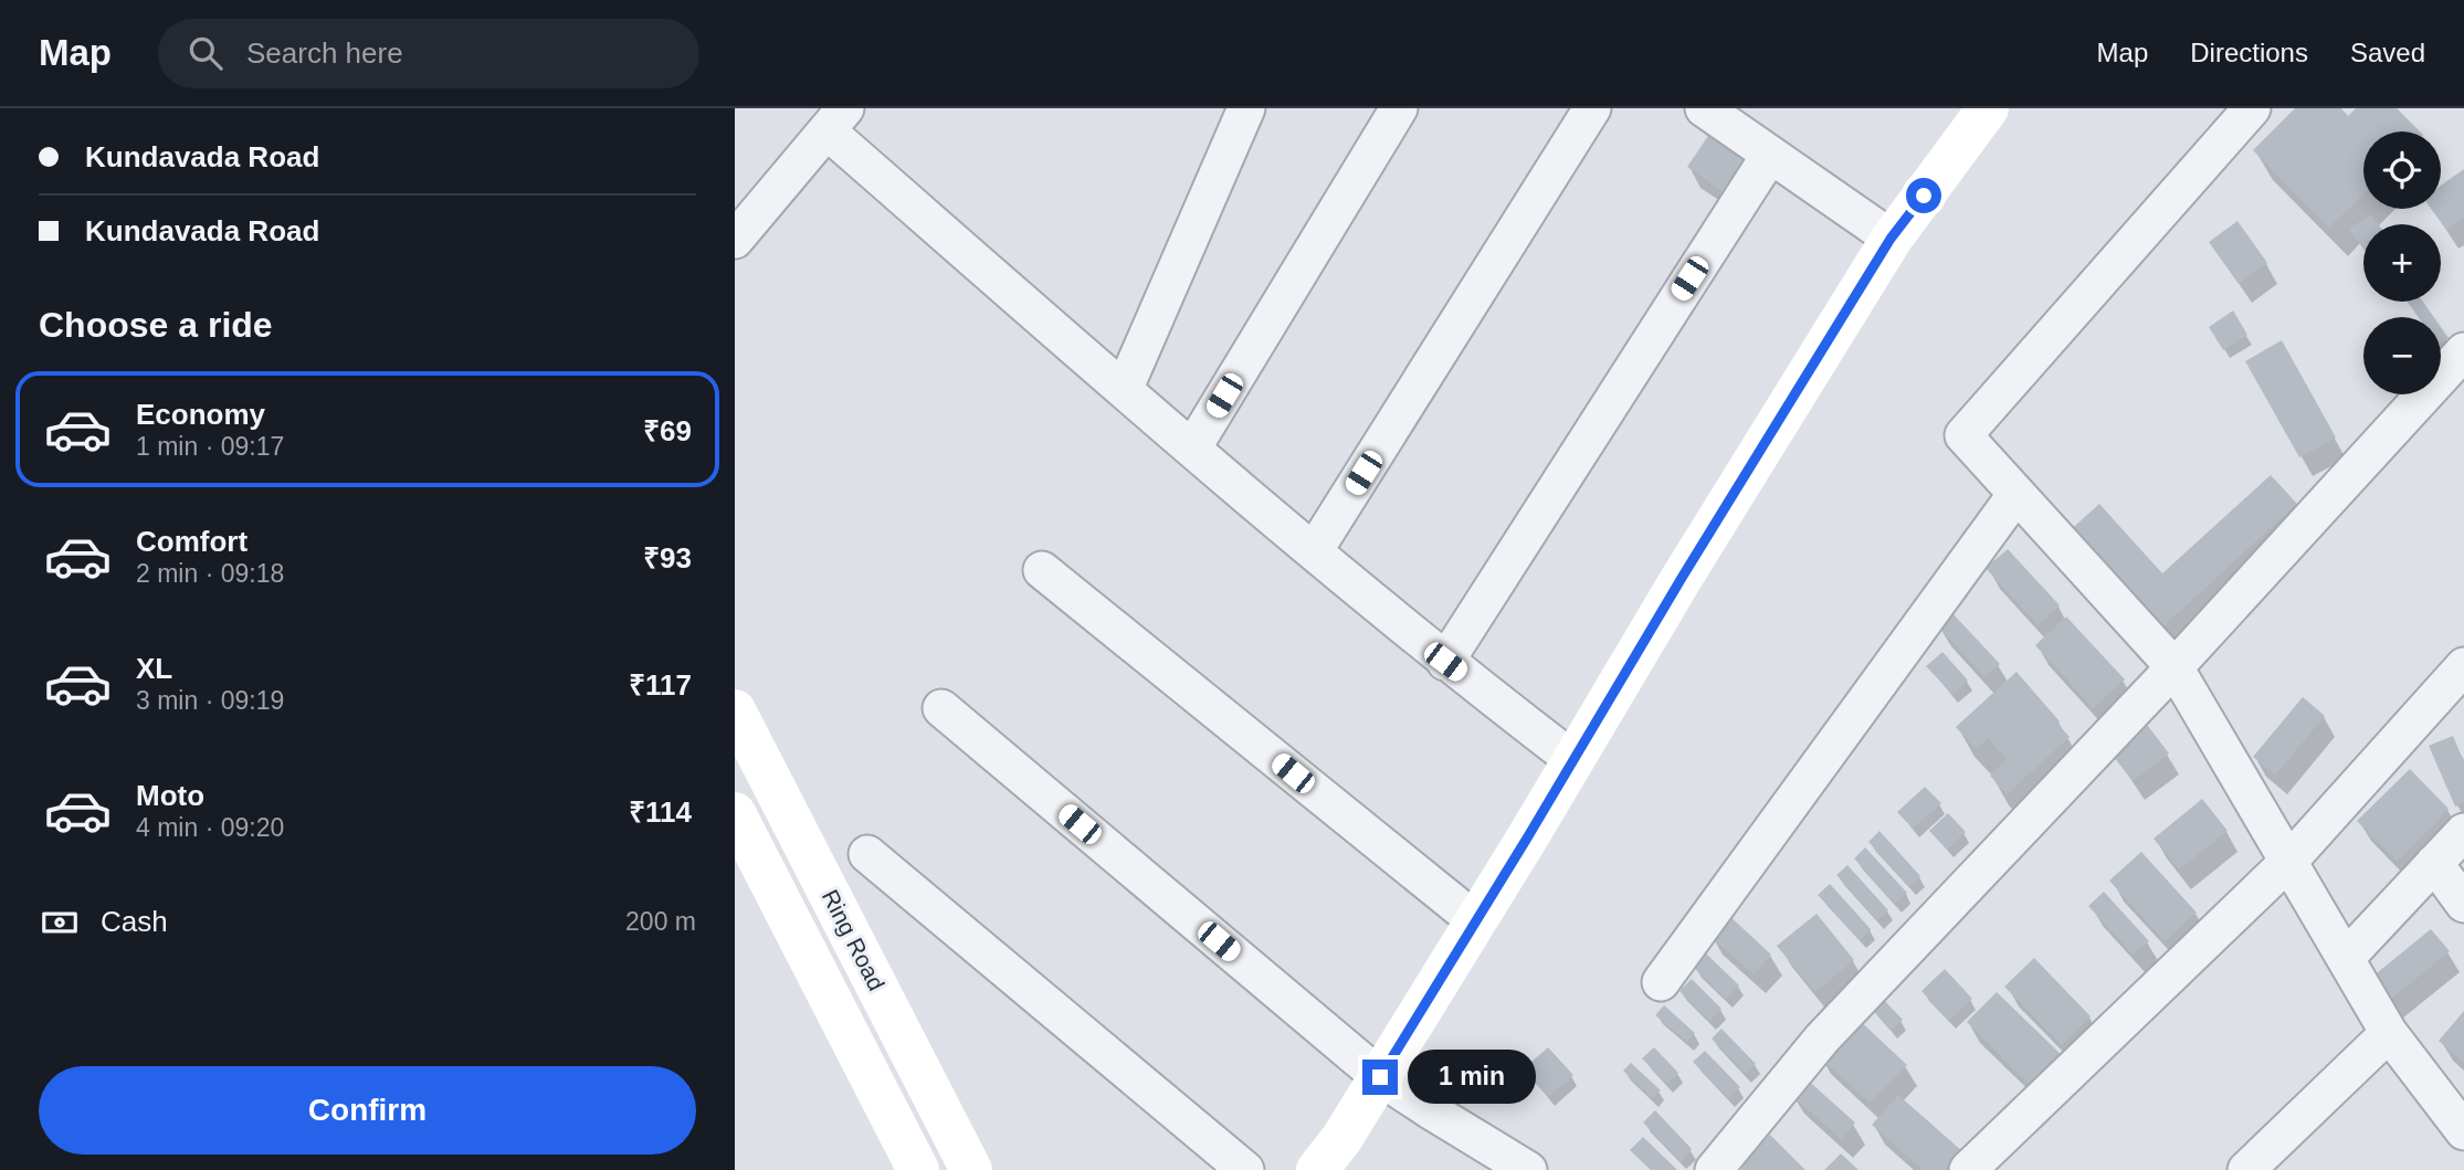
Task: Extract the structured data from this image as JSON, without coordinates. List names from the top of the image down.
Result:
{
  "streets": {
    "street": ["Ring Road"]
  },
  "page": {
    "header": "Map",
    "search": "Search here",
    "nav": ["Map", "Directions", "Saved"],
    "banner": ["Kundavada Road", "Kundavada Road"],
    "map_buttons": ["+", "−"],
    "heading": "Choose a ride",
    "list": [
      {
        "name": "Economy",
        "note": "1 min · 09:17",
        "value": "₹69"
      },
      {
        "name": "Comfort",
        "note": "2 min · 09:18",
        "value": "₹93"
      },
      {
        "name": "XL",
        "note": "3 min · 09:19",
        "value": "₹117"
      },
      {
        "name": "Moto",
        "note": "4 min · 09:20",
        "value": "₹114"
      }
    ],
    "pay": ["Cash", "200 m"],
    "bubble": "1 min",
    "buttons": "Confirm"
  }
}
